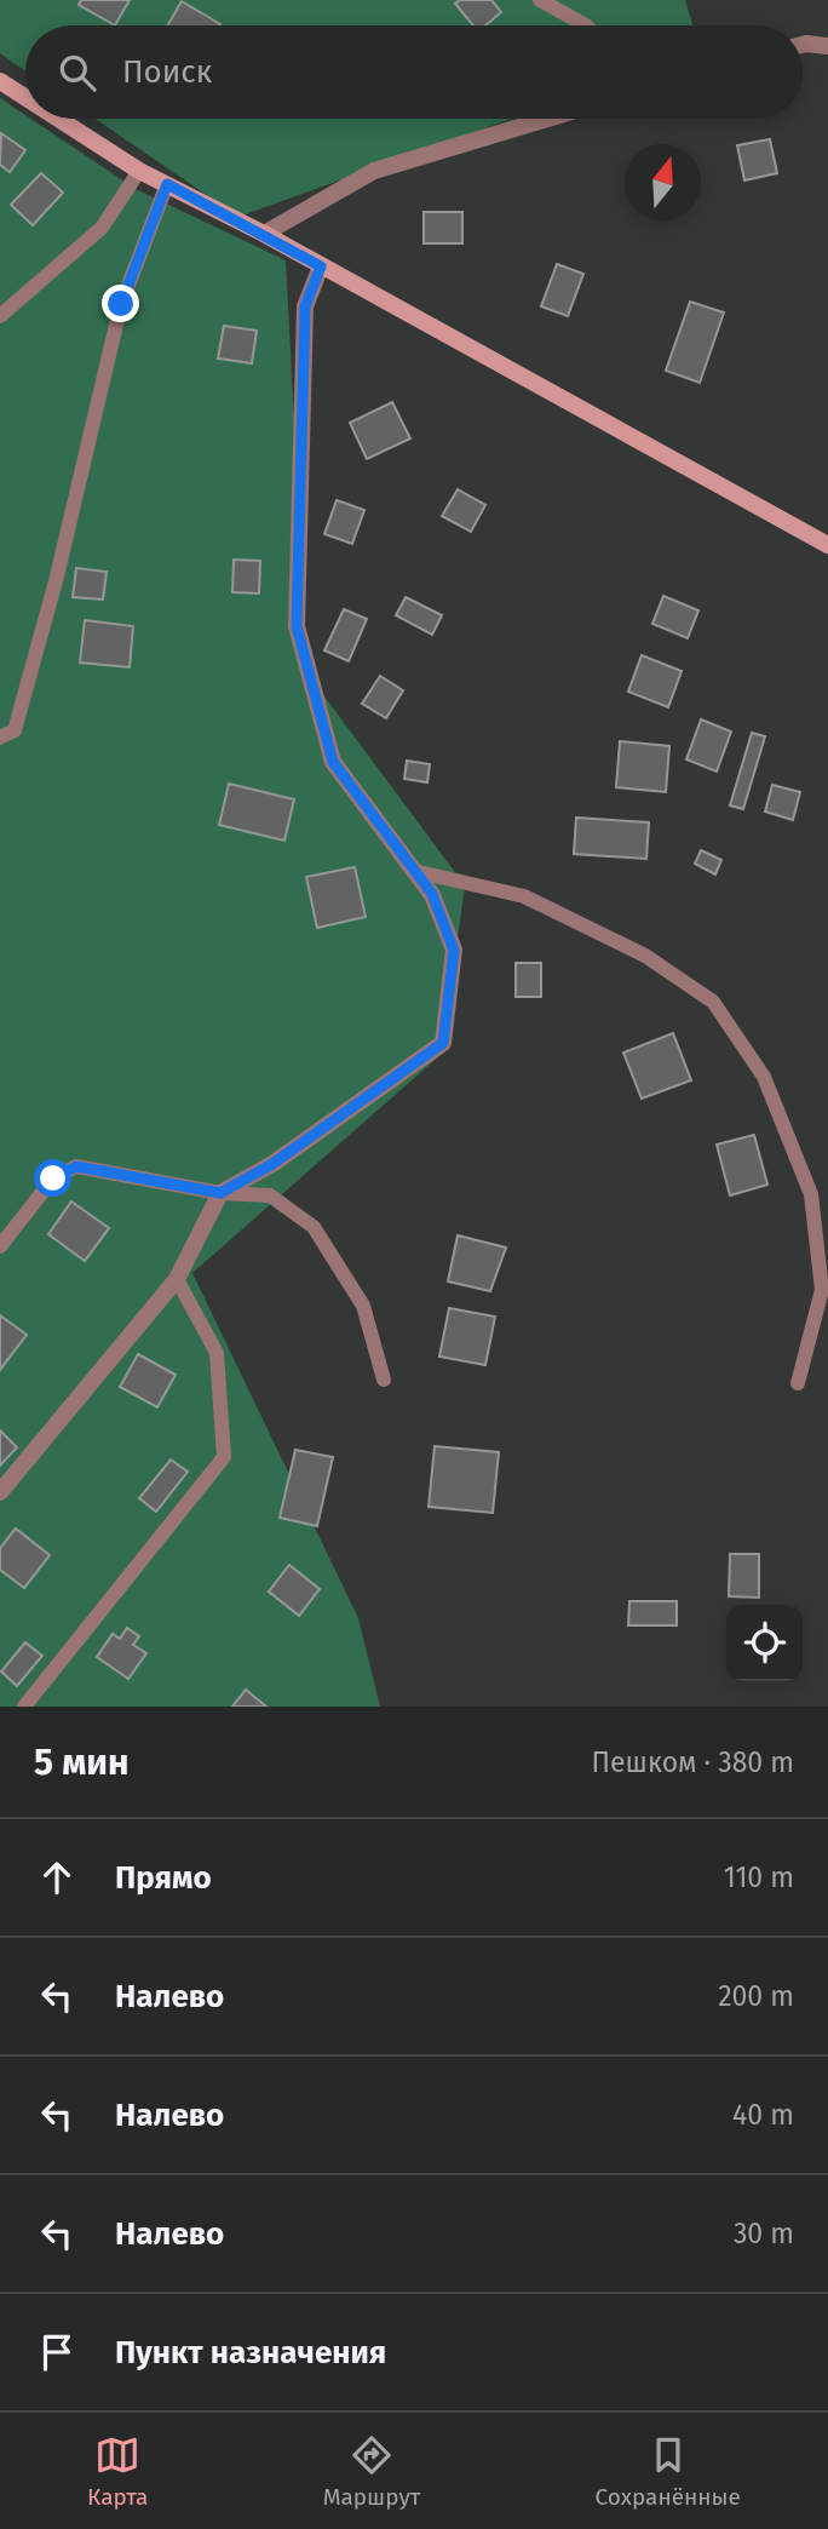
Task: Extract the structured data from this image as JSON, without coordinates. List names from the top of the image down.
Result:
{
  "north": "top",
  "page": {
    "search": "Поиск",
    "heading": ["5 мин", "Пешком · 380 m"],
    "list": [
      ["Прямо", "110 m"],
      ["Налево", "200 m"],
      ["Налево", "40 m"],
      ["Налево", "30 m"],
      "Пункт назначения"
    ],
    "nav": ["Карта", "Маршрут", "Сохранённые"]
  }
}
